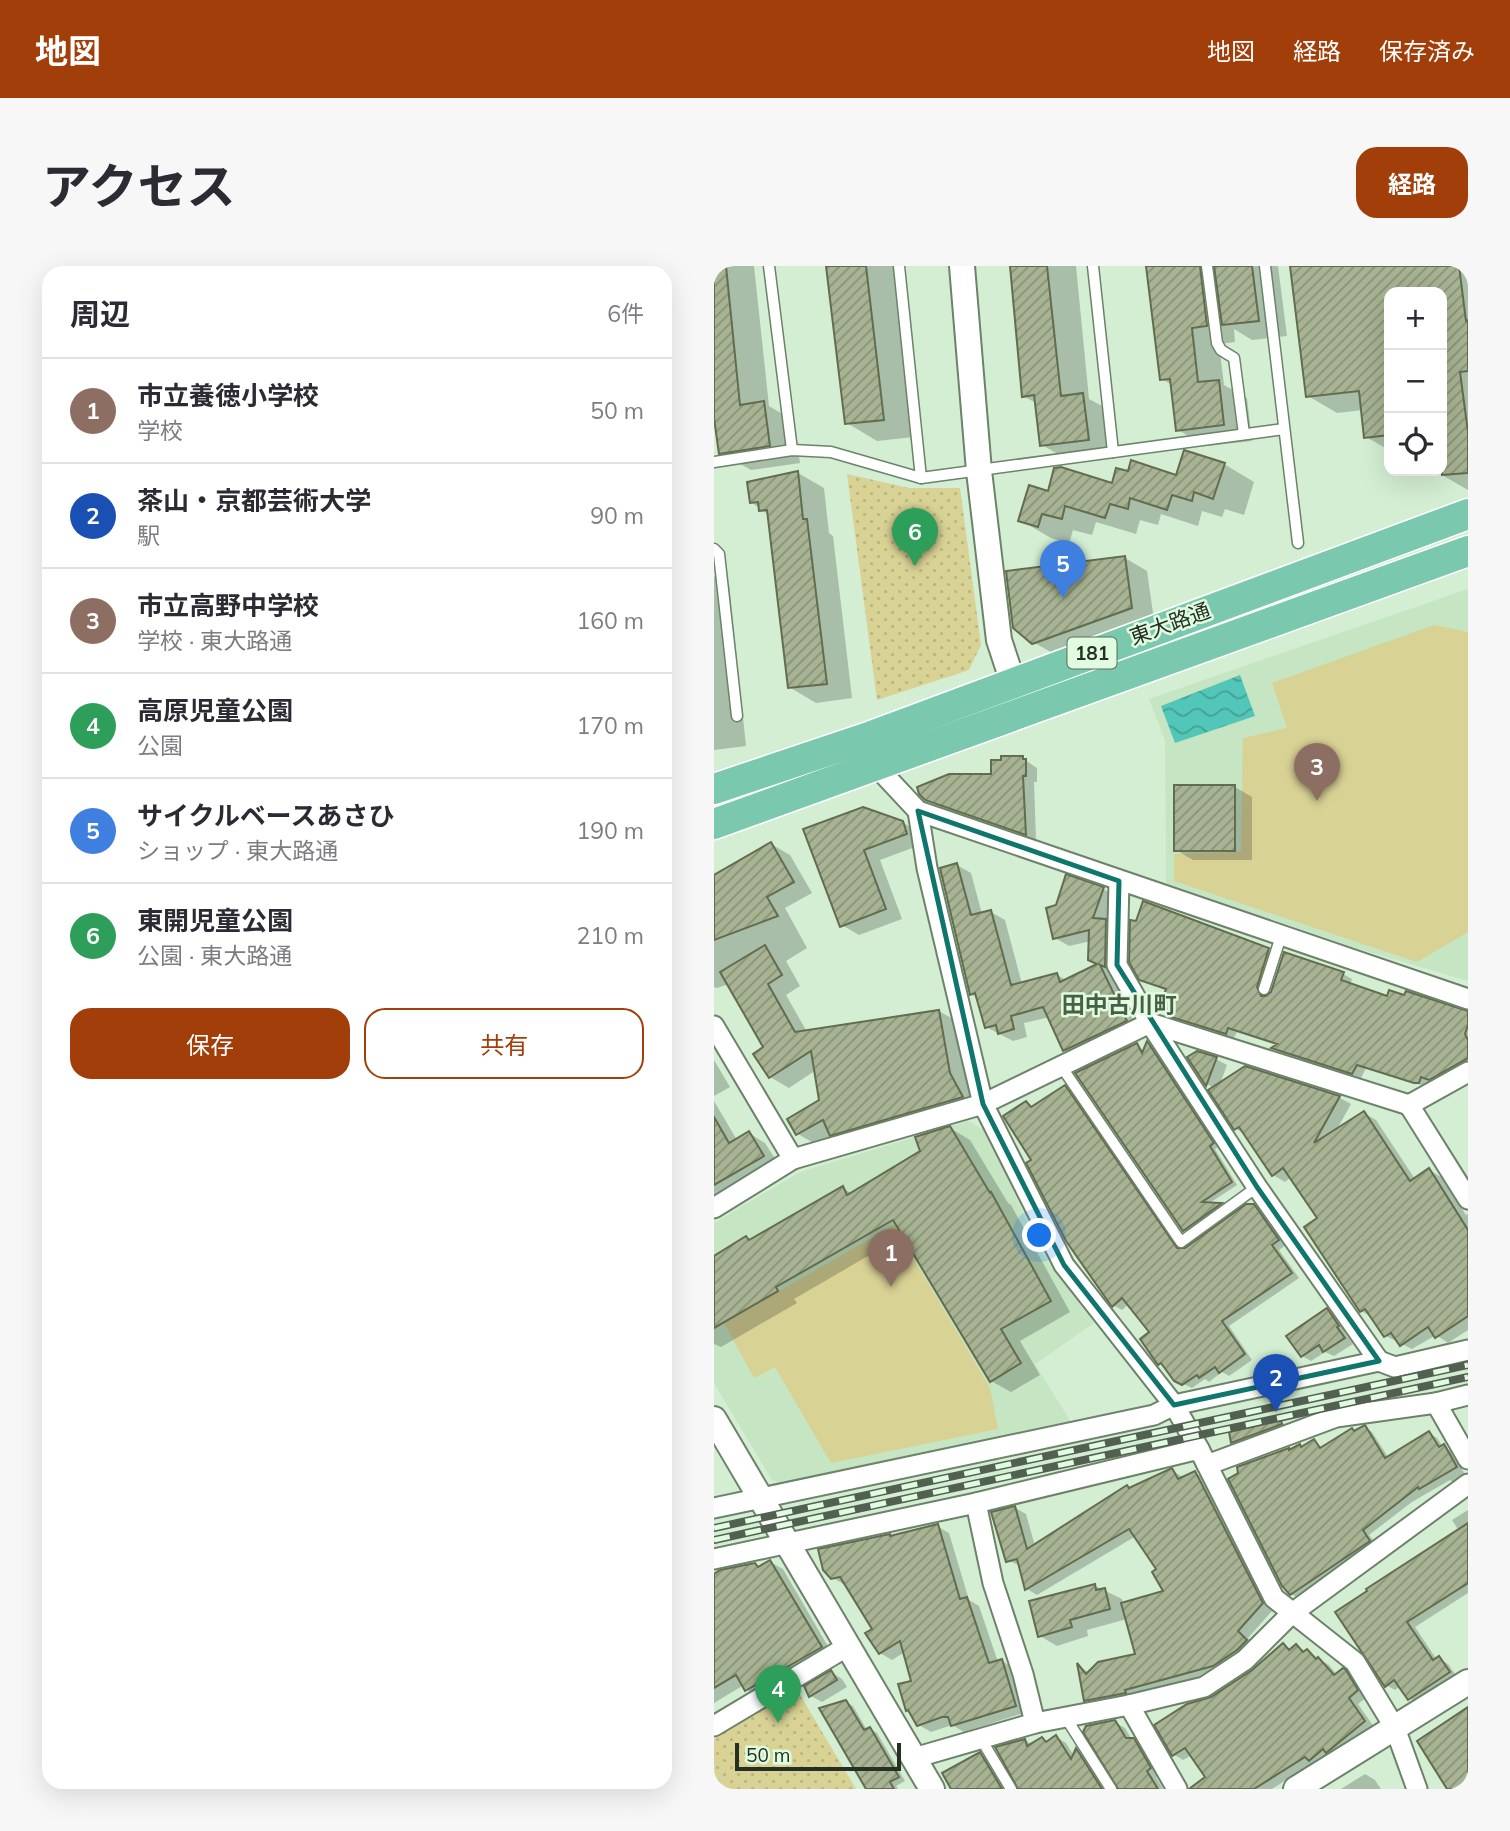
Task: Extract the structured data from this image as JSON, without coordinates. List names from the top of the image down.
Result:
{
  "streets": {
    "main road": ["東大路通", "181"]
  },
  "districts": ["田中古川町"],
  "scale_bar": "50 m",
  "page": {
    "header": "地図",
    "nav": ["地図", "経路", "保存済み"],
    "title": "アクセス",
    "buttons": [
      "経路",
      ["保存", "共有"]
    ],
    "heading": ["周辺", "6件"],
    "map_buttons": ["+", "−"],
    "list": [
      {
        "mark": "1",
        "name": "市立養徳小学校",
        "note": "学校",
        "value": "50 m"
      },
      {
        "mark": "2",
        "name": "茶山・京都芸術大学",
        "note": "駅",
        "value": "90 m"
      },
      {
        "mark": "3",
        "name": "市立高野中学校",
        "note": "学校 · 東大路通",
        "value": "160 m"
      },
      {
        "mark": "4",
        "name": "高原児童公園",
        "note": "公園",
        "value": "170 m"
      },
      {
        "mark": "5",
        "name": "サイクルベースあさひ",
        "note": "ショップ · 東大路通",
        "value": "190 m"
      },
      {
        "mark": "6",
        "name": "東開児童公園",
        "note": "公園 · 東大路通",
        "value": "210 m"
      }
    ],
    "pins": [
      "6",
      "5",
      "3",
      "1",
      "2",
      "4"
    ],
    "scale": "50 m"
  }
}
